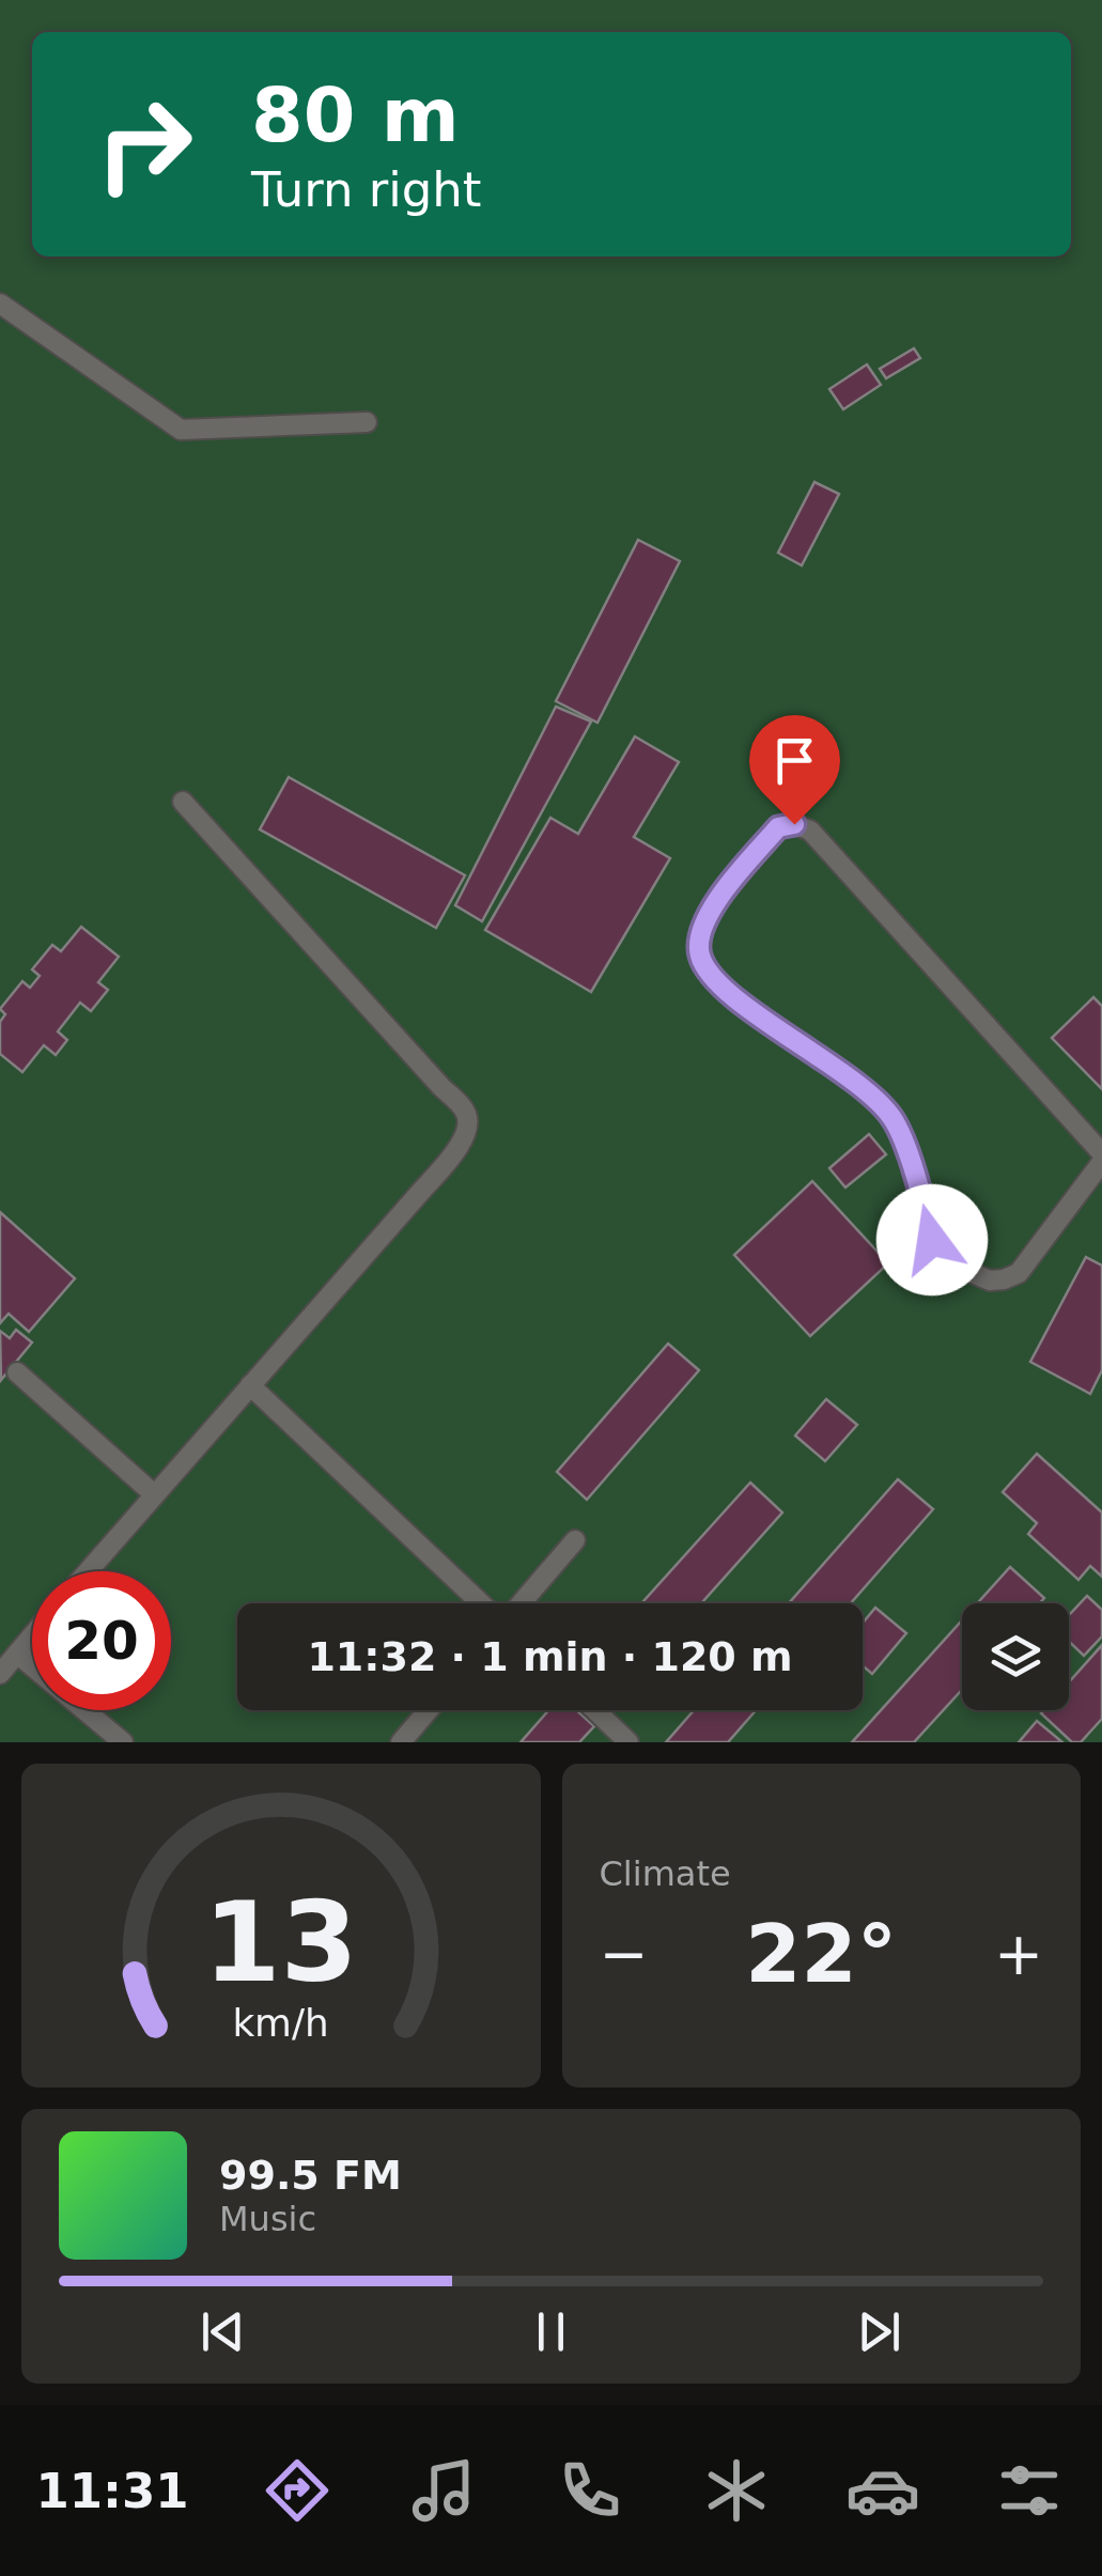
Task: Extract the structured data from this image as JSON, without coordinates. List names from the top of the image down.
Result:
{
  "page": {
    "turn": ["80 m", "Turn right"],
    "limit": "20",
    "trip": "11:32 · 1 min · 120 m",
    "tile": "Climate",
    "heat": ["−", "22°", "+"],
    "song": ["99.5 FM", "Music"],
    "tabs": "11:31",
    "gauge": ["13", "km/h"]
  }
}
